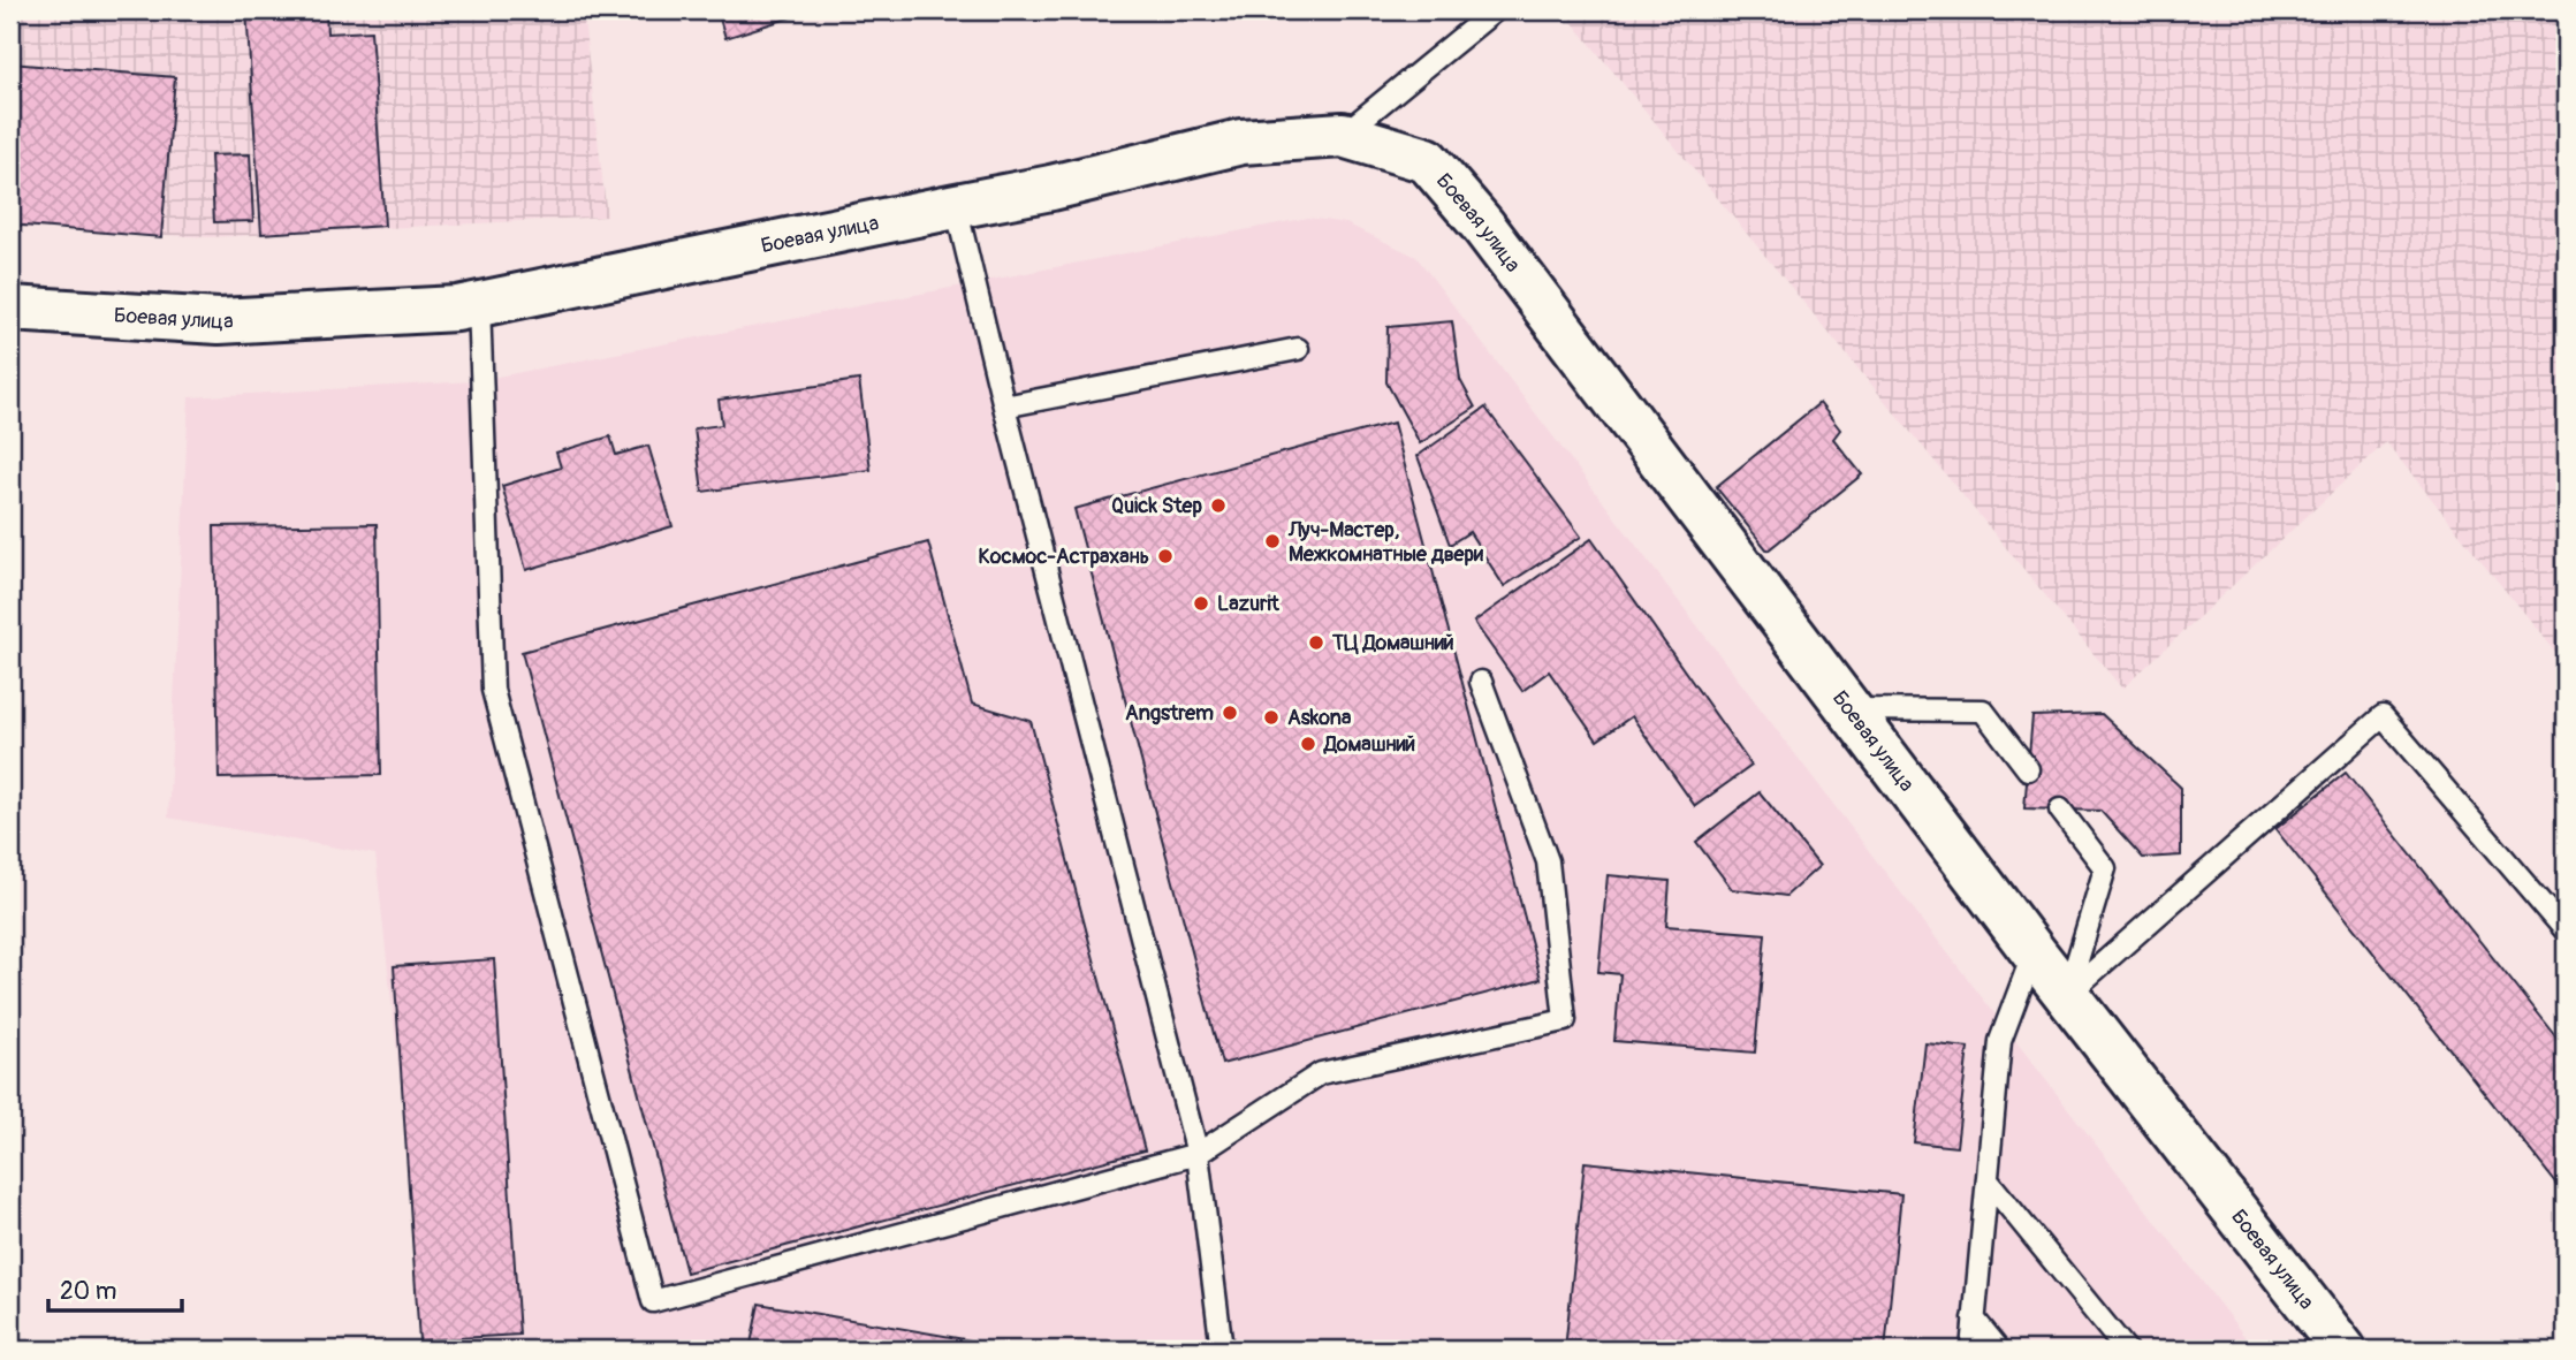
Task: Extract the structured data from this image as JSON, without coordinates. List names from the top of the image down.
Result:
{
  "streets": {
    "main road": ["Боевая улица"]
  },
  "places": [
    "Quick Step",
    "Луч-Мастер, Межкомнатные двери",
    "Космос-Астрахань",
    "Lazurit",
    "ТЦ Домашний",
    "Angstrem",
    "Askona",
    "Домашний"
  ],
  "scale_bar": "20 m"
}
